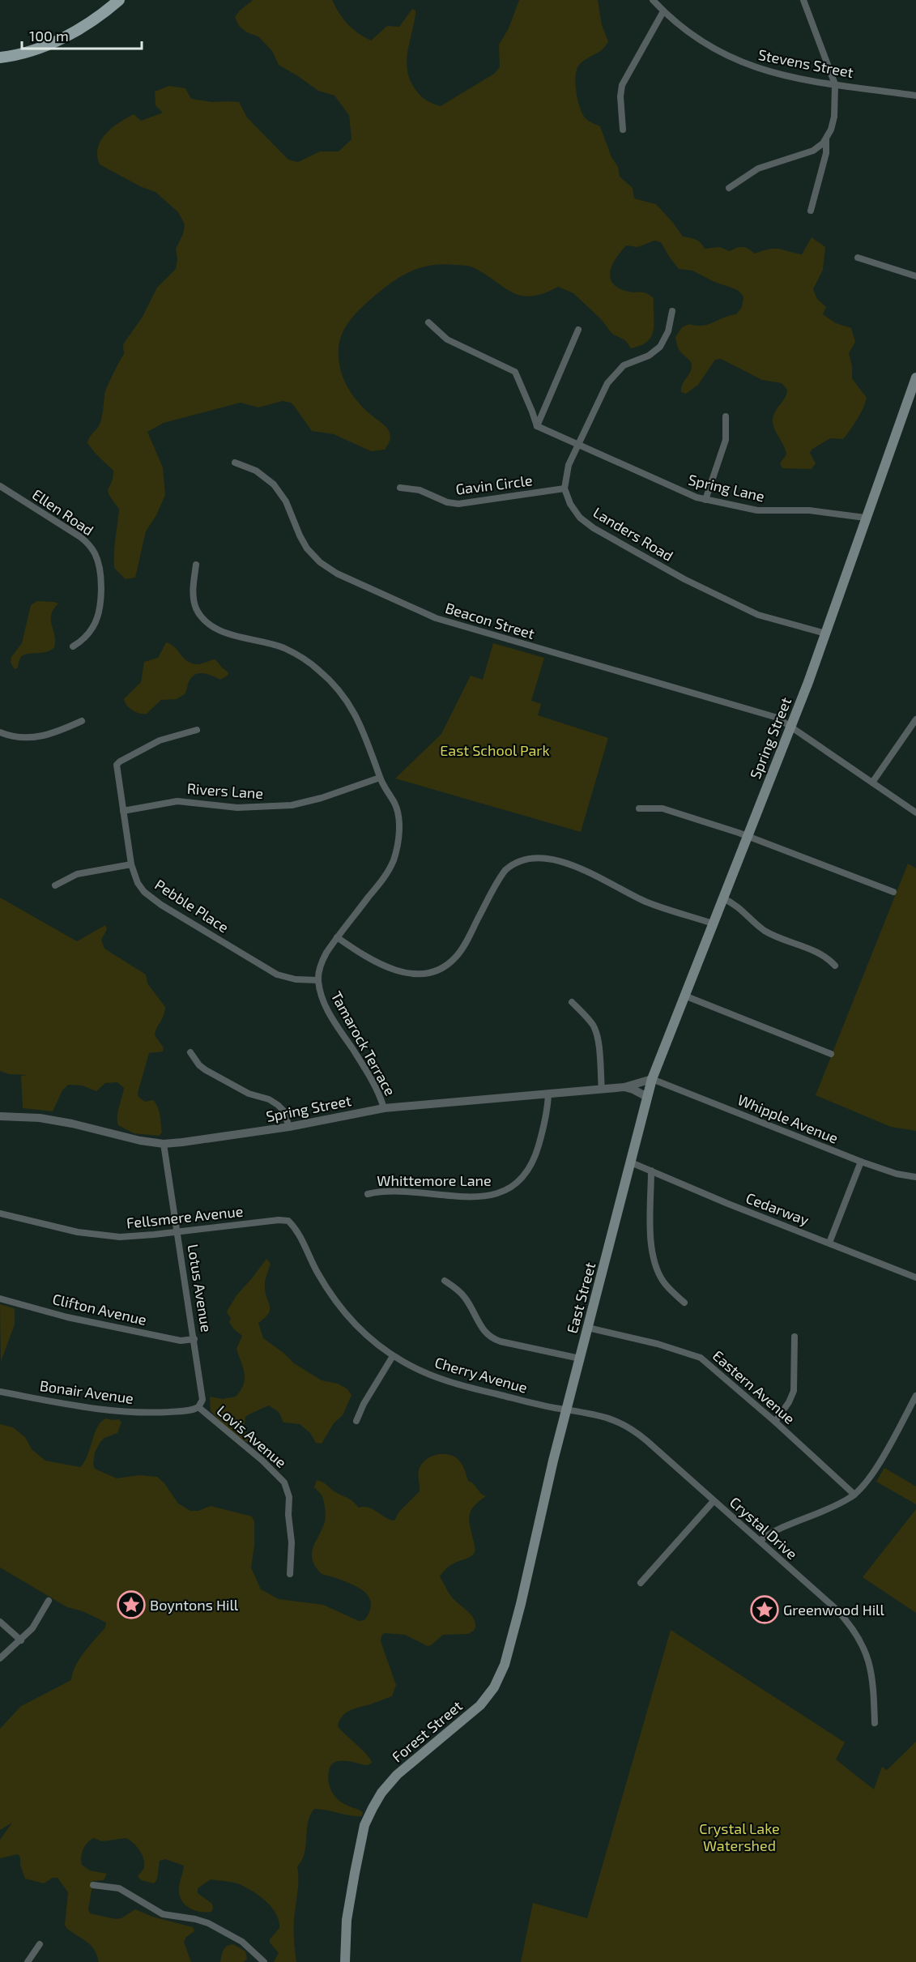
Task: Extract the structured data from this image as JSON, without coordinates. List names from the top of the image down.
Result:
{
  "streets": {
    "main road": ["Spring Street", "East Street", "Forest Street"],
    "street": [
      "Stevens Street",
      "Gavin Circle",
      "Spring Lane",
      "Ellen Road",
      "Landers Road",
      "Beacon Street",
      "Rivers Lane",
      "Pebble Place",
      "Tamarock Terrace",
      "Whipple Avenue",
      "Whittemore Lane",
      "Cedarway",
      "Fellsmere Avenue",
      "Lotus Avenue",
      "Clifton Avenue",
      "Cherry Avenue",
      "Eastern Avenue",
      "Bonair Avenue",
      "Lovis Avenue",
      "Crystal Drive"
    ]
  },
  "crossings": [
    ["Gavin Circle", "Landers Road"],
    ["Spring Lane", "Spring Street"],
    ["Landers Road", "Spring Street"],
    ["Beacon Street", "Spring Street"],
    ["Spring Street", "Tamarock Terrace"],
    ["Spring Street", "Whipple Avenue"],
    ["Spring Street", "Whittemore Lane"],
    ["Spring Street", "Lotus Avenue"],
    ["Spring Street", "East Street"],
    ["Rivers Lane", "Pebble Place"],
    ["Rivers Lane", "Tamarock Terrace"],
    ["Pebble Place", "Tamarock Terrace"],
    ["Whipple Avenue", "East Street"],
    ["Cedarway", "East Street"],
    ["Fellsmere Avenue", "Lotus Avenue"],
    ["Fellsmere Avenue", "Cherry Avenue"],
    ["Lotus Avenue", "Clifton Avenue"],
    ["Lotus Avenue", "Bonair Avenue"],
    ["Lotus Avenue", "Lovis Avenue"],
    ["East Street", "Cherry Avenue"],
    ["East Street", "Eastern Avenue"],
    ["East Street", "Crystal Drive"],
    ["East Street", "Forest Street"],
    ["Cherry Avenue", "Crystal Drive"],
    ["Bonair Avenue", "Lovis Avenue"]
  ],
  "parks": ["East School Park", "Crystal Lake Watershed"],
  "places": {
    "place": ["Boyntons Hill", "Greenwood Hill"]
  },
  "scale_bar": "100 m"
}
